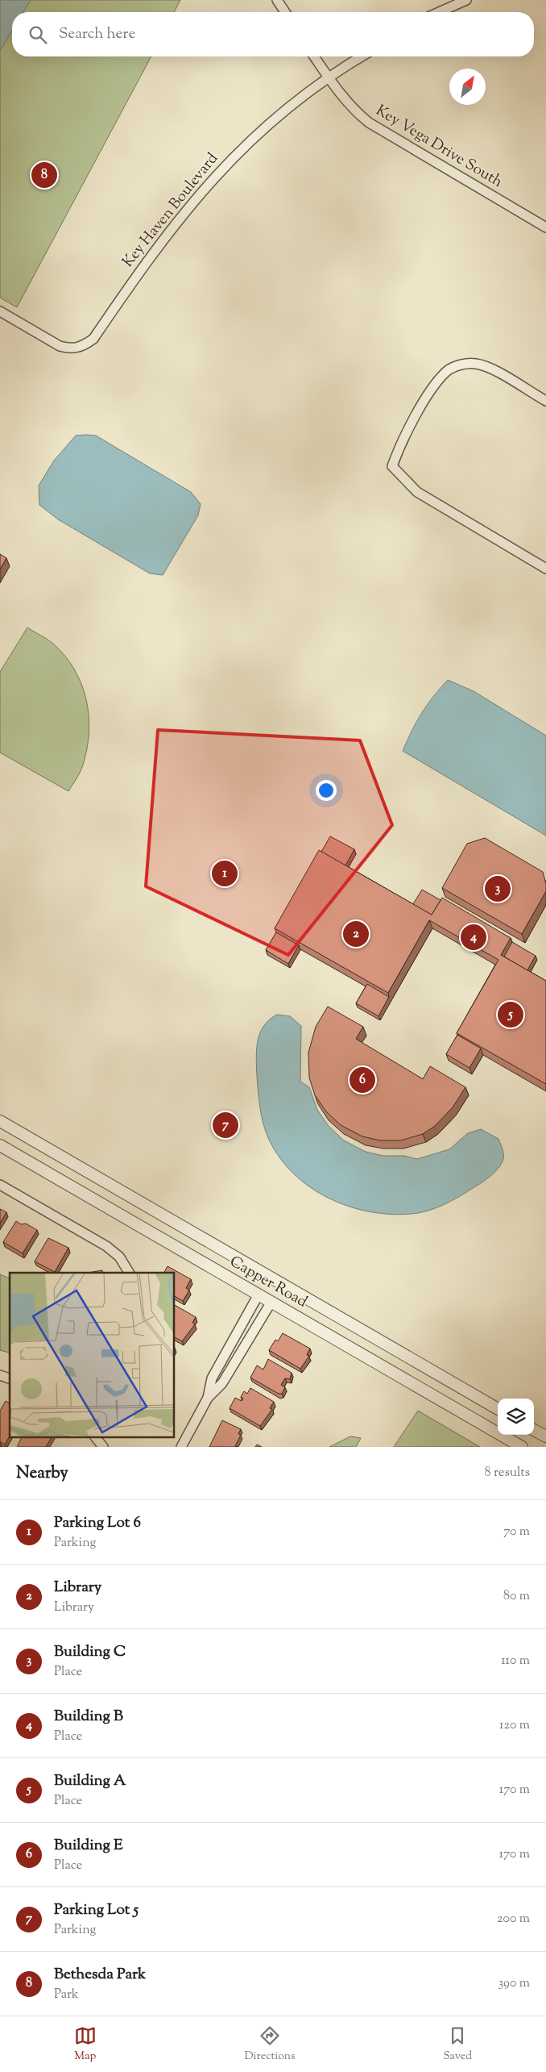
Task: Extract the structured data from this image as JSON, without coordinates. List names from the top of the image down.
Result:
{
  "streets": {
    "street": ["Key Vega Drive South", "Key Haven Boulevard", "Capper Road"]
  },
  "crossings": [
    ["Key Vega Drive South", "Key Haven Boulevard"]
  ],
  "north": "top right",
  "page": {
    "search": "Search here",
    "pins": [
      "8",
      "1",
      "3",
      "2",
      "4",
      "5",
      "6",
      "7"
    ],
    "heading": ["Nearby", "8 results"],
    "list": [
      {
        "mark": "1",
        "name": "Parking Lot 6",
        "note": "Parking",
        "value": "70 m"
      },
      {
        "mark": "2",
        "name": "Library",
        "note": "Library",
        "value": "80 m"
      },
      {
        "mark": "3",
        "name": "Building C",
        "note": "Place",
        "value": "110 m"
      },
      {
        "mark": "4",
        "name": "Building B",
        "note": "Place",
        "value": "120 m"
      },
      {
        "mark": "5",
        "name": "Building A",
        "note": "Place",
        "value": "170 m"
      },
      {
        "mark": "6",
        "name": "Building E",
        "note": "Place",
        "value": "170 m"
      },
      {
        "mark": "7",
        "name": "Parking Lot 5",
        "note": "Parking",
        "value": "200 m"
      },
      {
        "mark": "8",
        "name": "Bethesda Park",
        "note": "Park",
        "value": "390 m"
      }
    ],
    "nav": ["Map", "Directions", "Saved"]
  }
}
